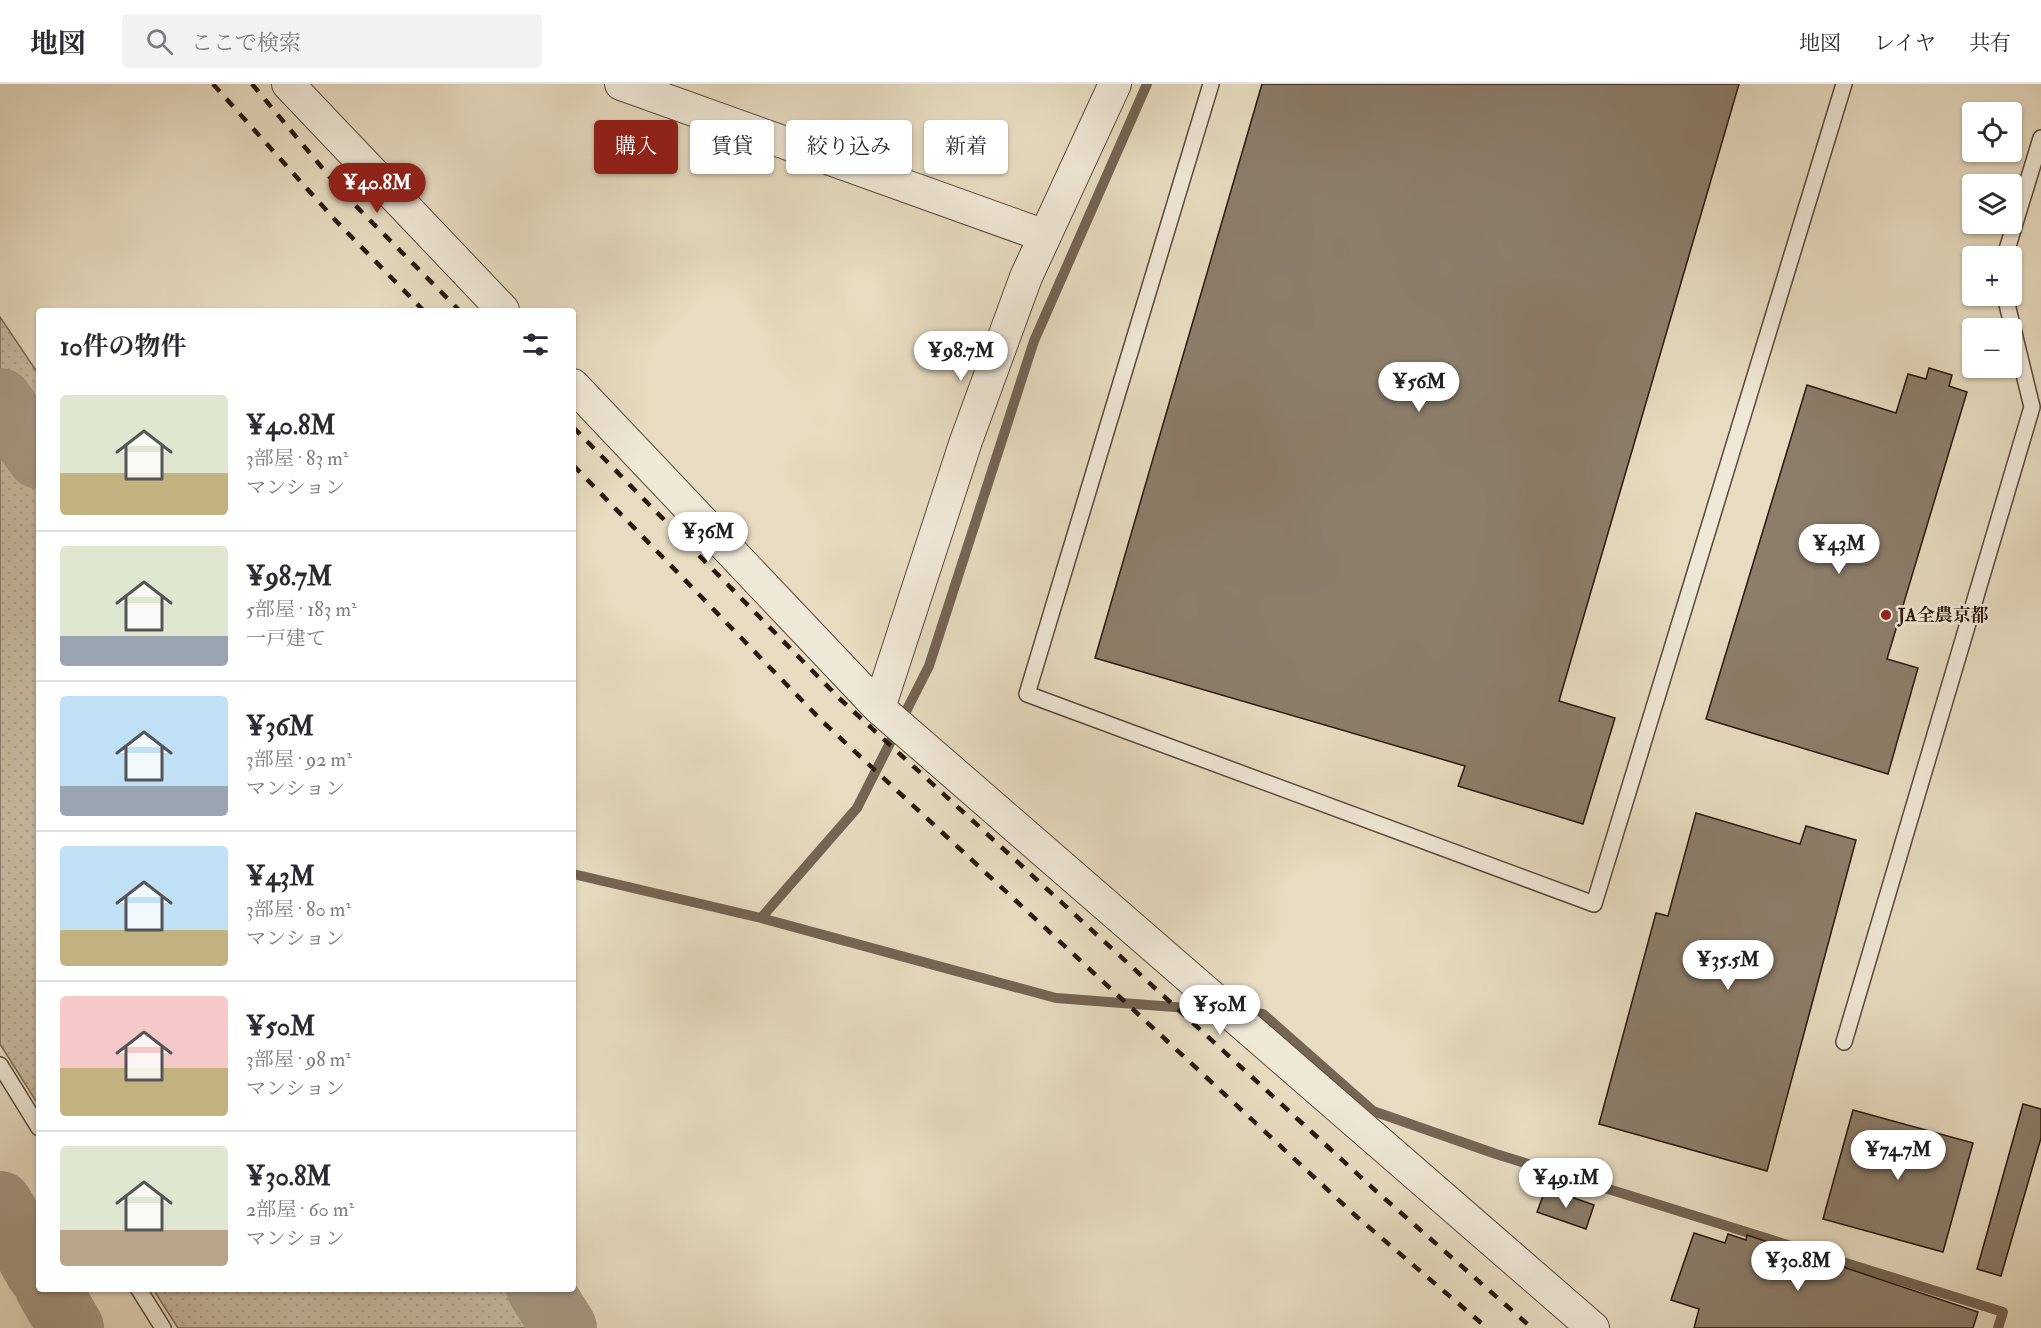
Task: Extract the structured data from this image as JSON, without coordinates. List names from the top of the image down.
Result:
{
  "places": ["JA全農京都"],
  "page": {
    "header": "地図",
    "search": "ここで検索",
    "nav": ["地図", "レイヤ", "共有"],
    "map_buttons": ["+", "−"],
    "chip": [
      "購入",
      "賃貸",
      "絞り込み",
      "新着"
    ],
    "price": [
      "¥40.8M",
      "¥98.7M",
      "¥56M",
      "¥36M",
      "¥43M",
      "¥35.5M",
      "¥50M",
      "¥74.7M",
      "¥49.1M",
      "¥30.8M"
    ],
    "heading": "10件の物件",
    "list": [
      {
        "name": "¥40.8M",
        "note": "3部屋 · 83 m² · マンション"
      },
      {
        "name": "¥98.7M",
        "note": "5部屋 · 183 m² · 一戸建て"
      },
      {
        "name": "¥36M",
        "note": "3部屋 · 92 m² · マンション"
      },
      {
        "name": "¥43M",
        "note": "3部屋 · 80 m² · マンション"
      },
      {
        "name": "¥50M",
        "note": "3部屋 · 98 m² · マンション"
      },
      {
        "name": "¥30.8M",
        "note": "2部屋 · 60 m² · マンション"
      }
    ]
  }
}
